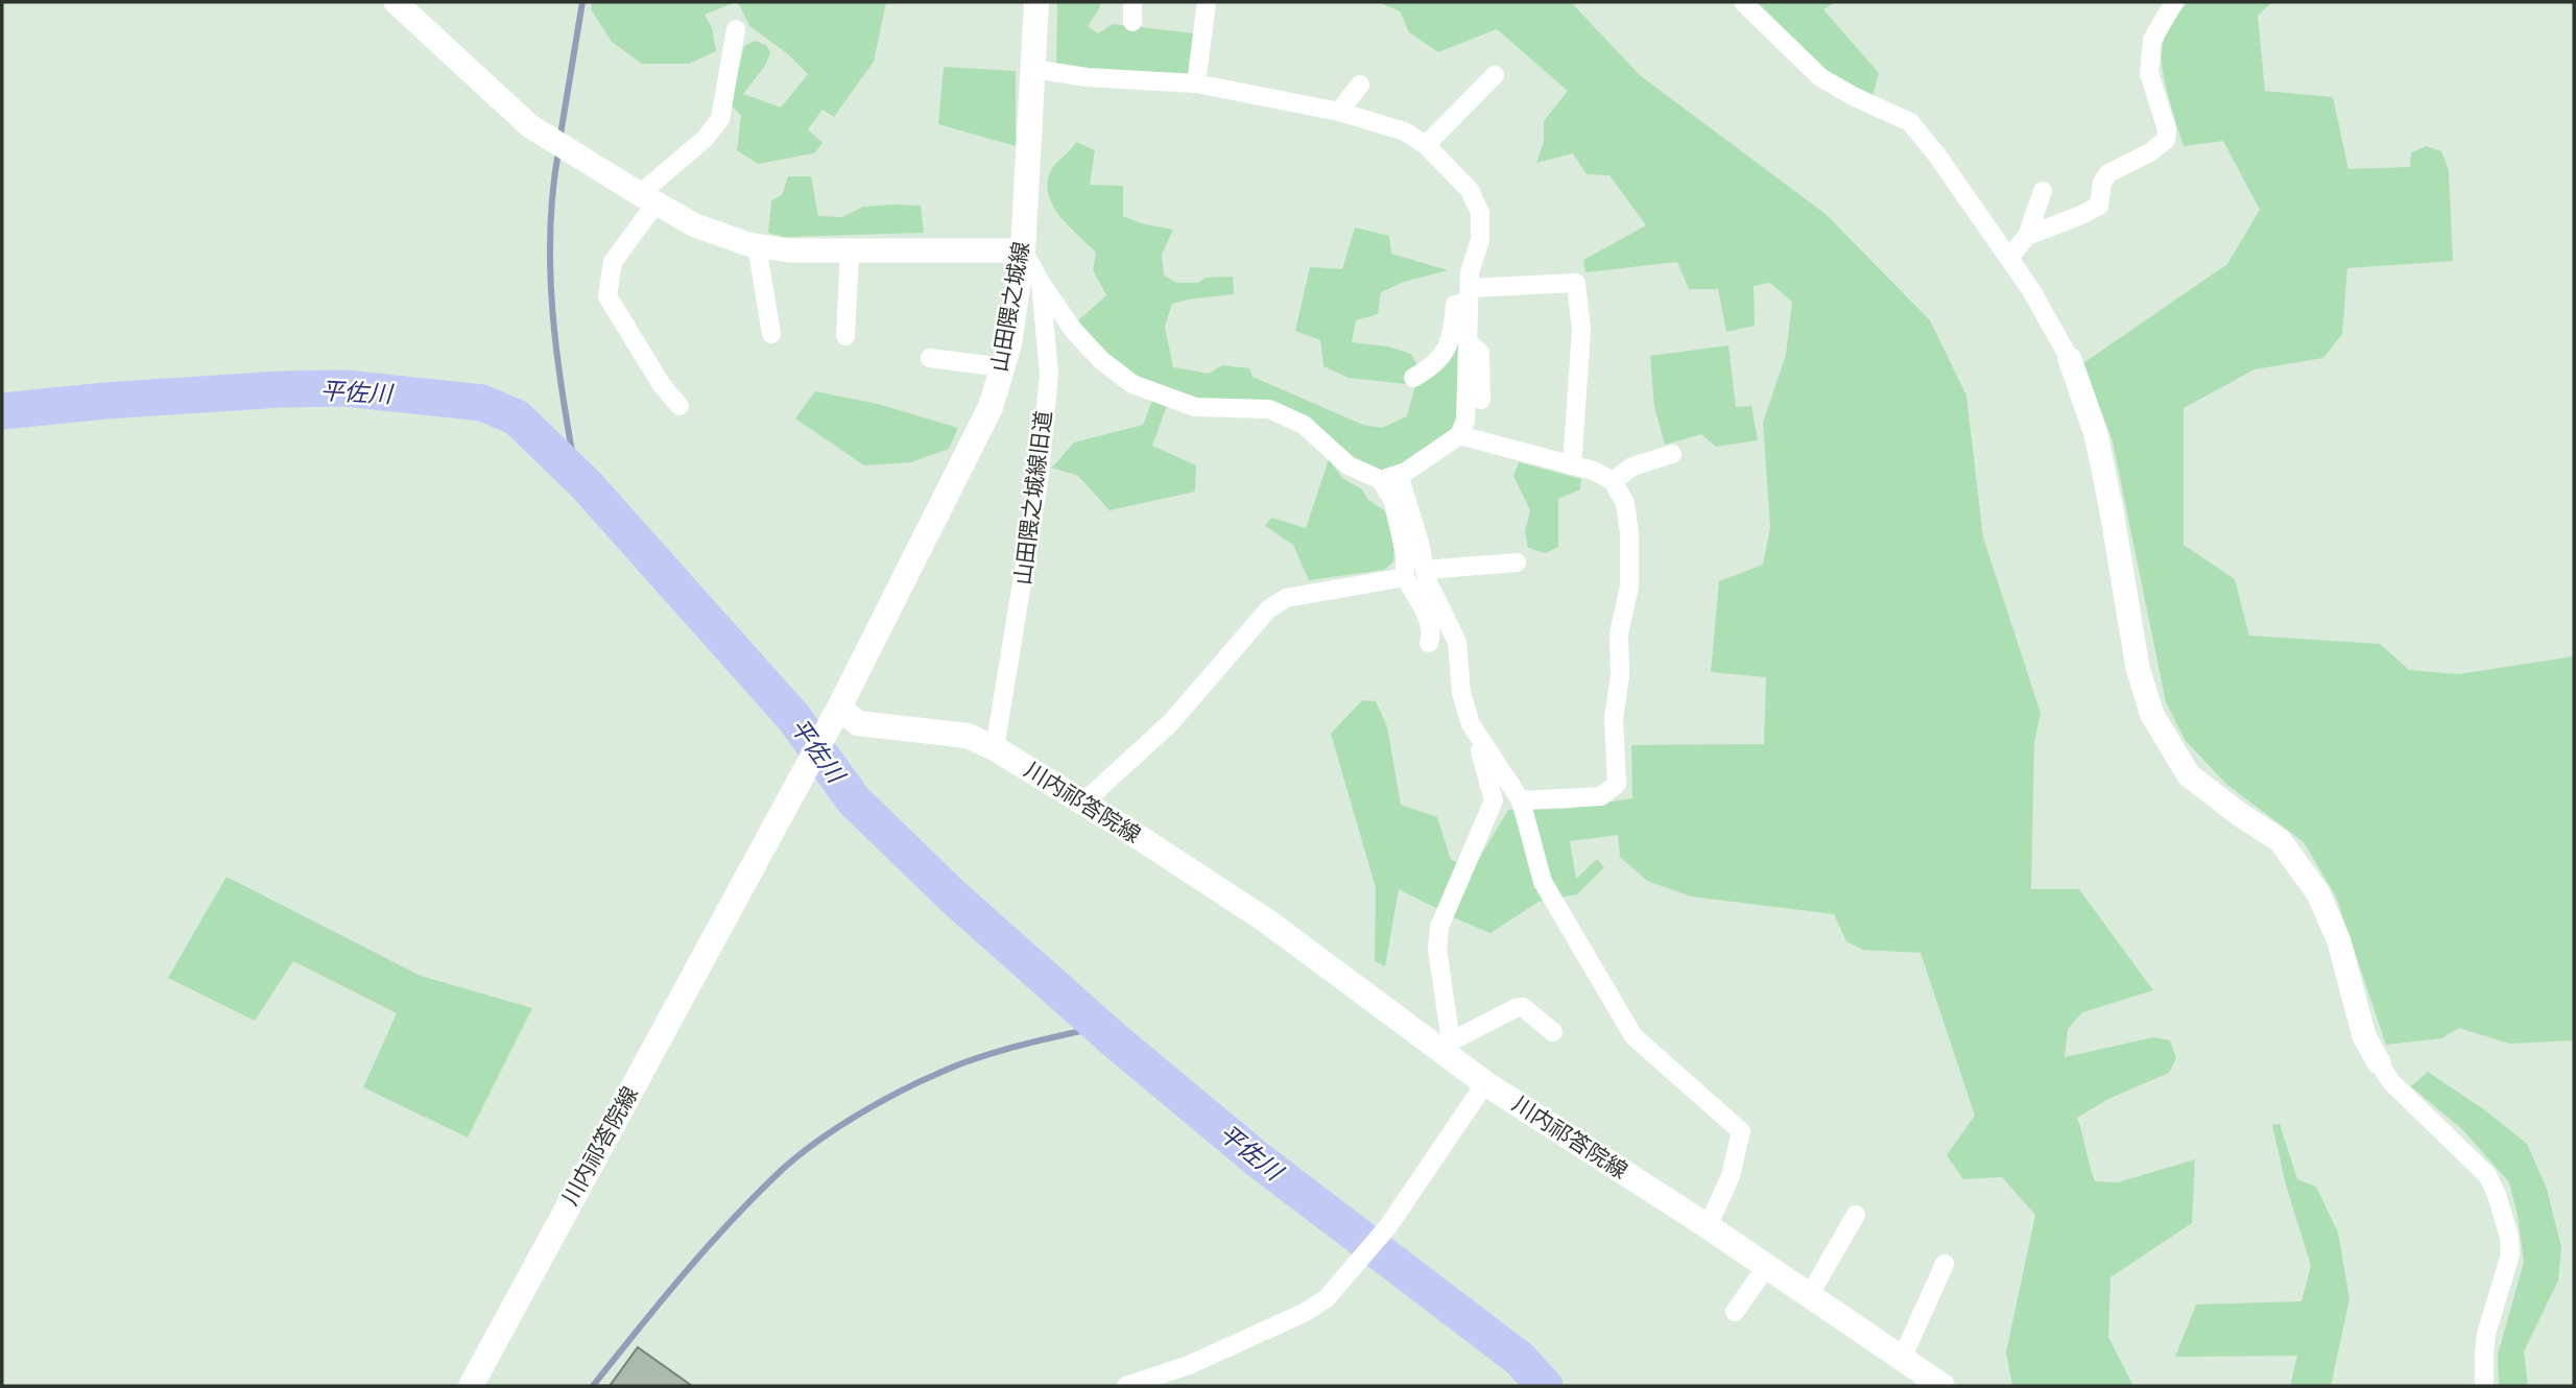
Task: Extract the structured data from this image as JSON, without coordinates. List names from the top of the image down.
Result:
{
  "streets": {
    "main road": ["山田隈之城線", "川内祁答院線"],
    "street": ["山田隈之城線旧道"]
  },
  "crossings": [
    ["山田隈之城線", "山田隈之城線旧道"],
    ["山田隈之城線", "川内祁答院線"],
    ["山田隈之城線旧道", "川内祁答院線"]
  ],
  "water": ["平佐川"]
}
